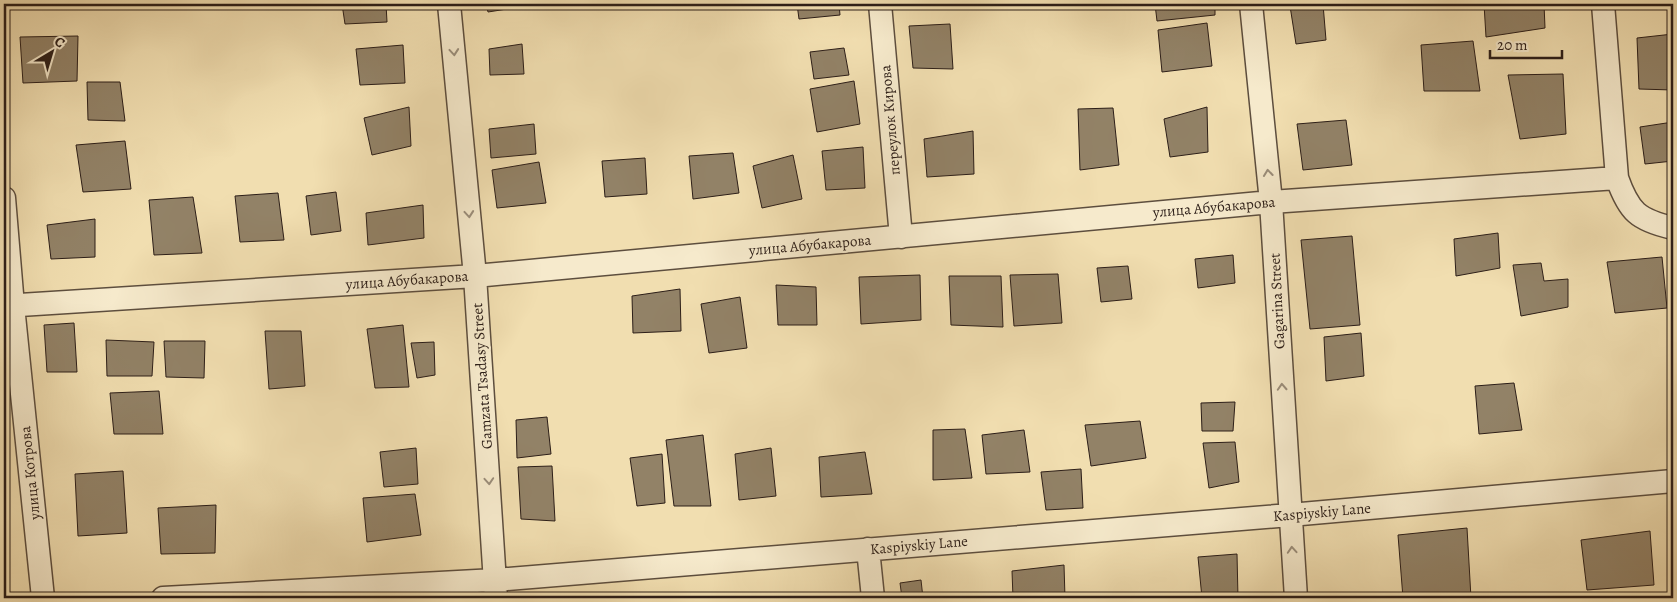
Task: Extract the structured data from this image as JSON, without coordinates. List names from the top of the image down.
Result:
{
  "streets": {
    "street": [
      "переулок Кирова",
      "улица Абубакарова",
      "Gagarina Street",
      "Gamzata Tsadasy Street",
      "улица Котрова",
      "Kaspiyskiy Lane"
    ]
  },
  "crossings": [
    ["переулок Кирова", "улица Абубакарова"],
    ["улица Абубакарова", "Gagarina Street"],
    ["улица Абубакарова", "Gamzata Tsadasy Street"],
    ["улица Абубакарова", "улица Котрова"],
    ["Gagarina Street", "Kaspiyskiy Lane"],
    ["Gamzata Tsadasy Street", "Kaspiyskiy Lane"]
  ],
  "one_way": ["Gagarina Street", "Gamzata Tsadasy Street"],
  "scale_bar": "20 m",
  "north": "top right"
}
